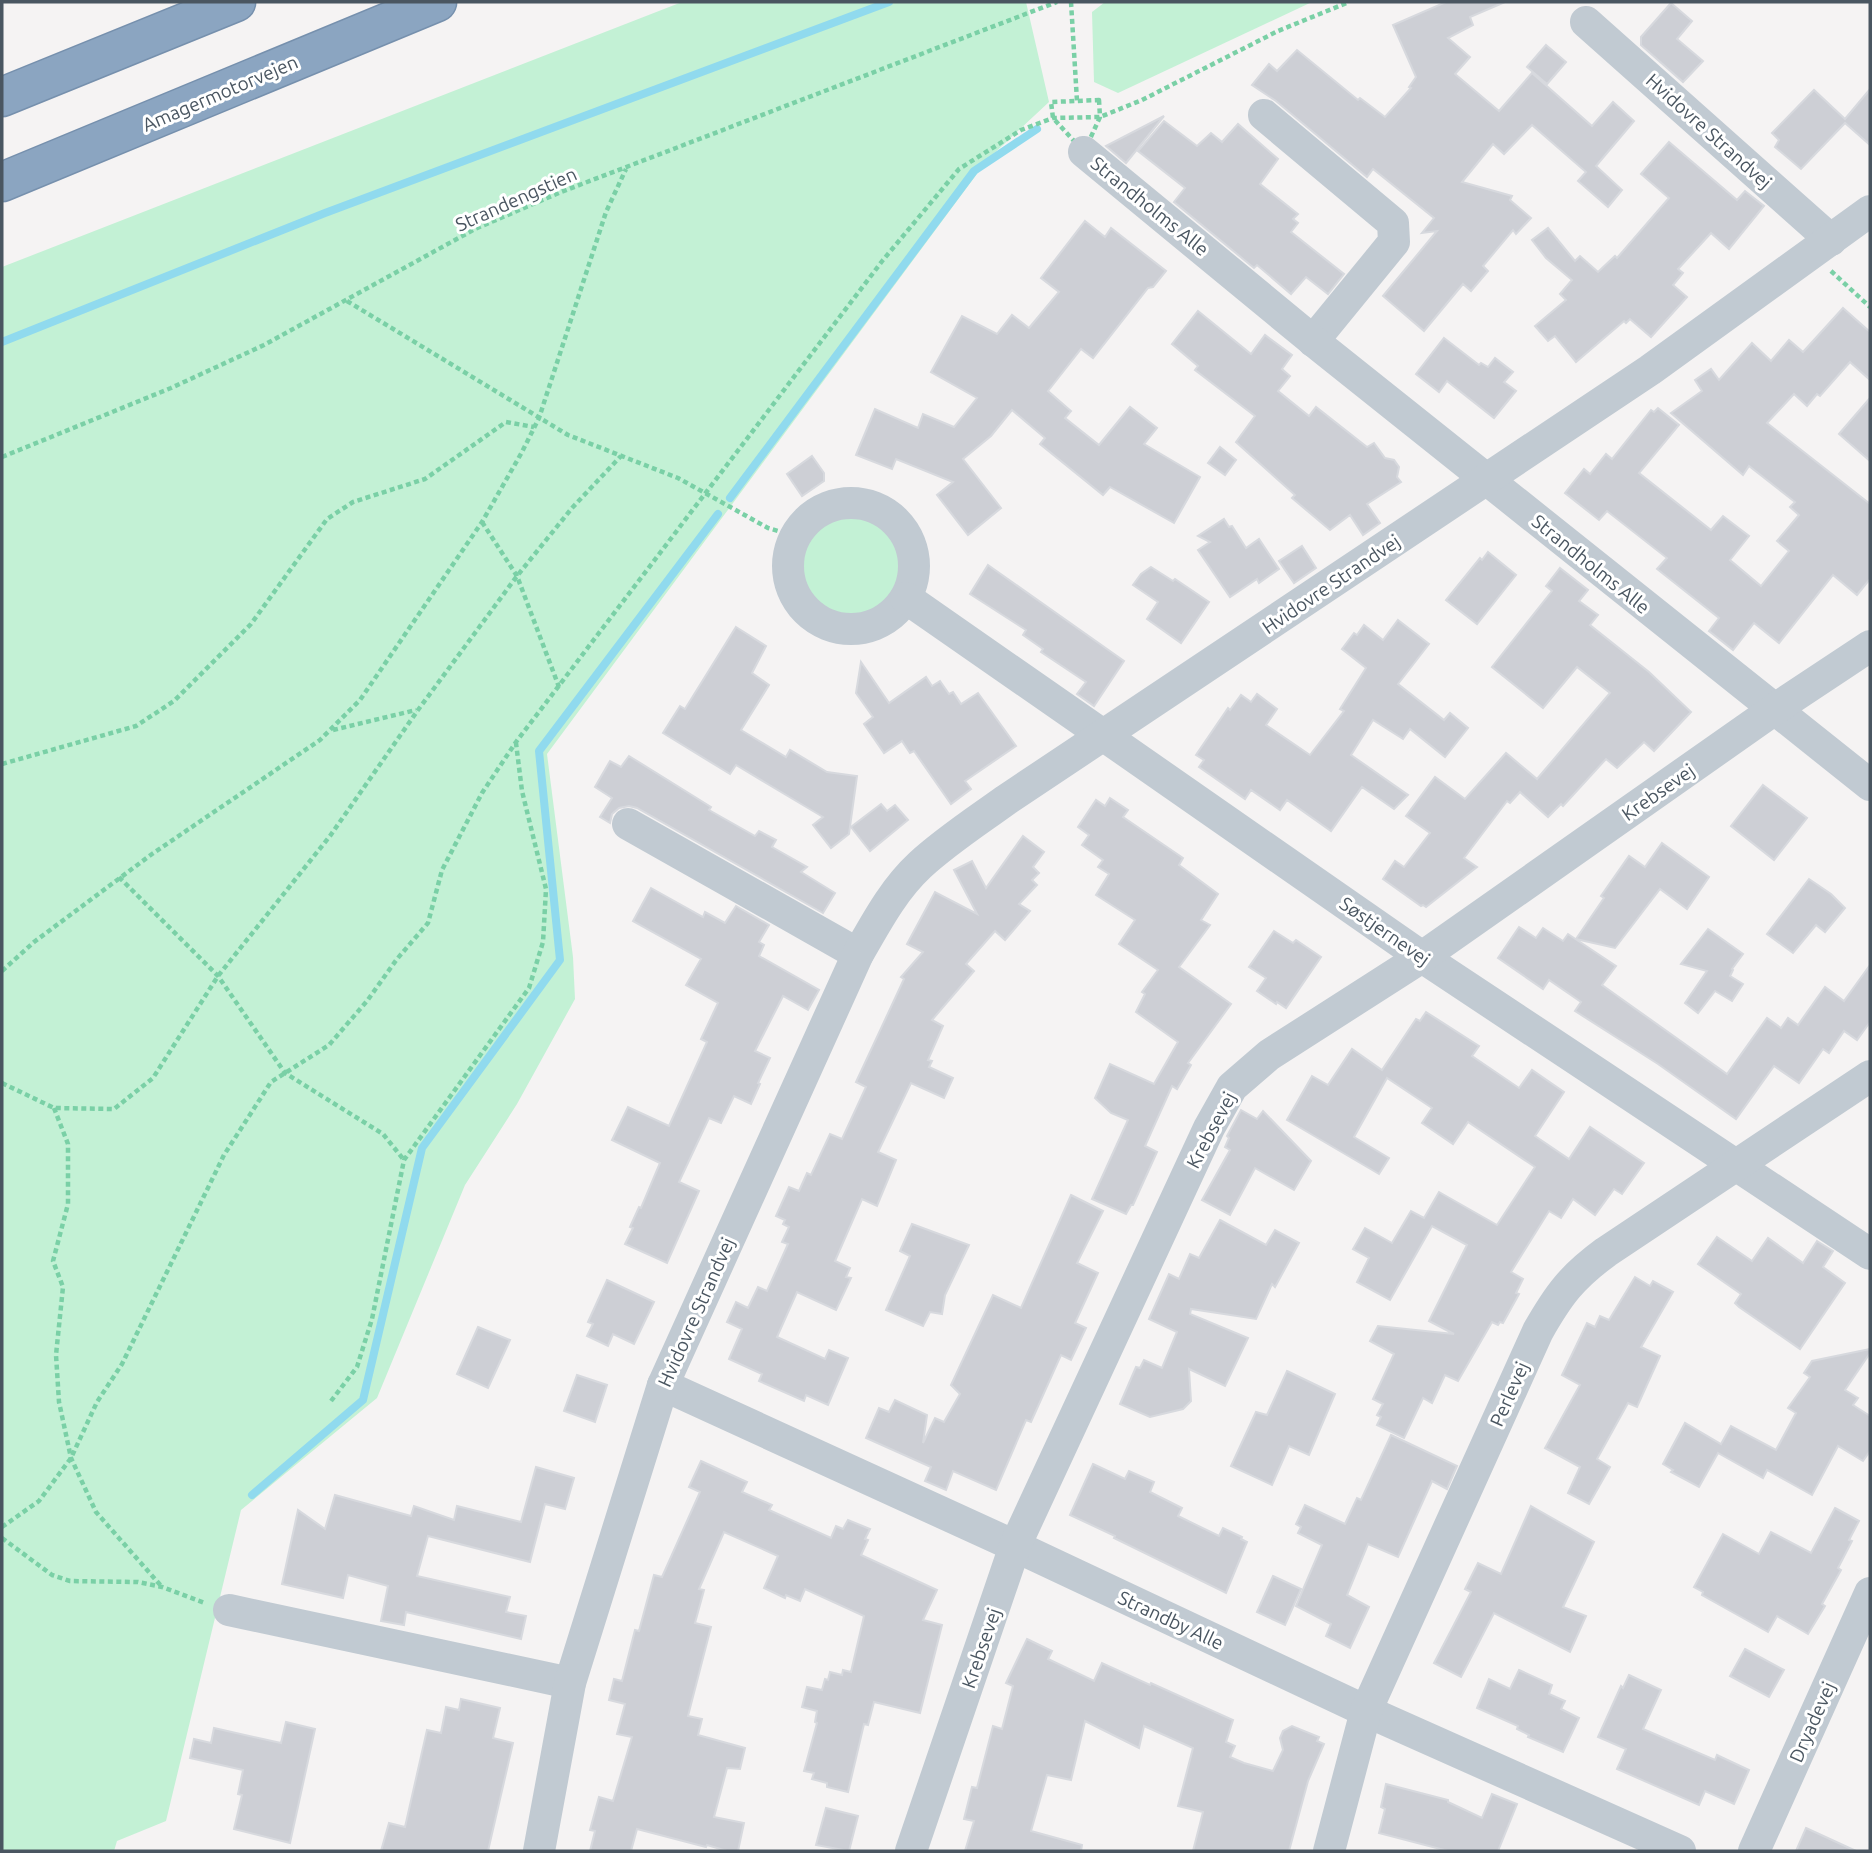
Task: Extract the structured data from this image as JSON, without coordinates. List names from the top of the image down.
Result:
{
  "streets": {
    "highway": ["Amagermotorvejen"],
    "street": [
      "Hvidovre Strandvej",
      "Strandholms Alle",
      "Krebsevej",
      "Søstjernevej",
      "Perlevej",
      "Strandby Alle",
      "Dryadevej"
    ],
    "path": ["Strandengstien"]
  },
  "crossings": [
    ["Hvidovre Strandvej", "Strandholms Alle"],
    ["Hvidovre Strandvej", "Søstjernevej"],
    ["Hvidovre Strandvej", "Strandby Alle"],
    ["Strandholms Alle", "Krebsevej"],
    ["Krebsevej", "Søstjernevej"],
    ["Krebsevej", "Strandby Alle"],
    ["Søstjernevej", "Perlevej"],
    ["Perlevej", "Strandby Alle"]
  ]
}
